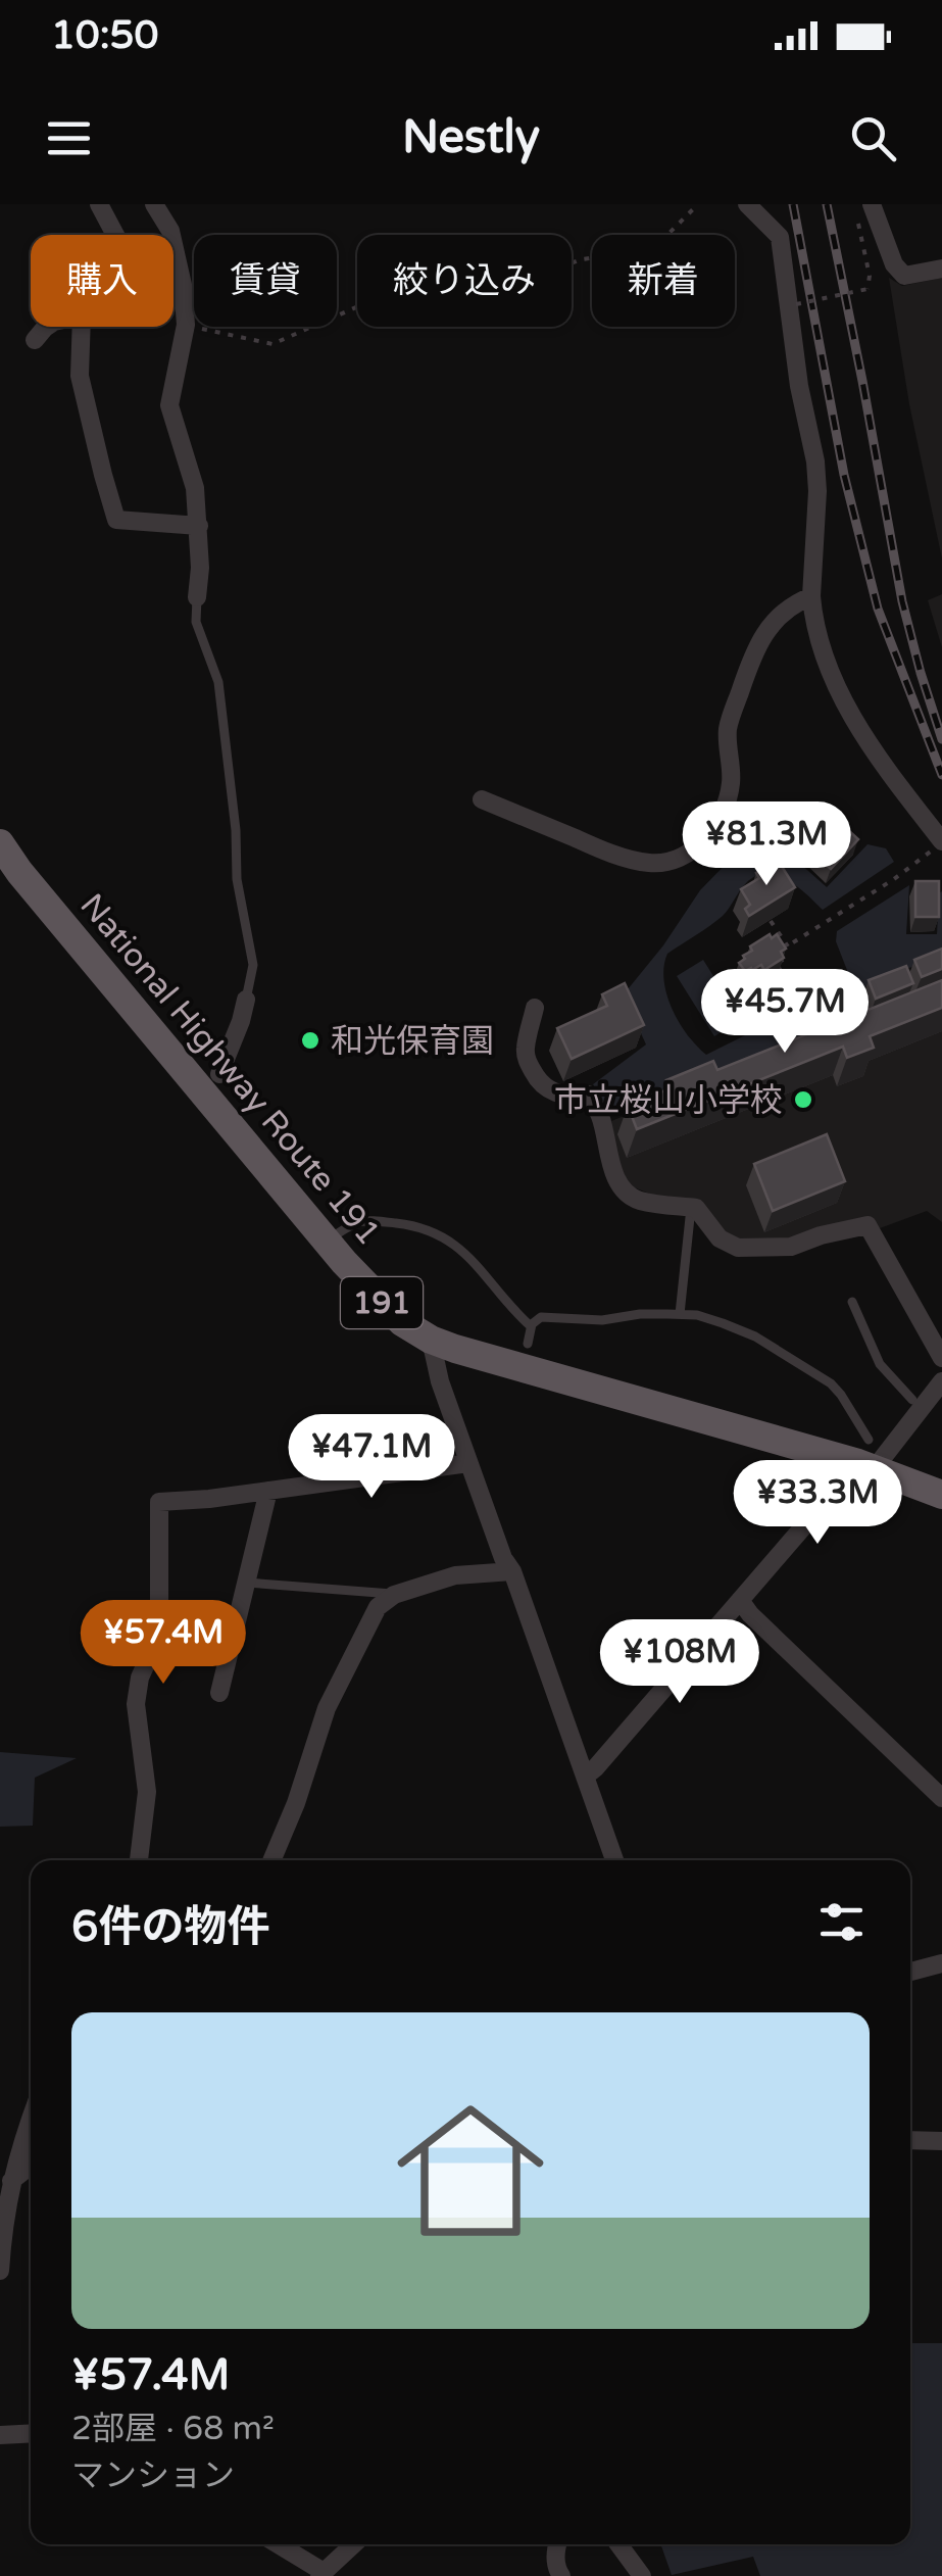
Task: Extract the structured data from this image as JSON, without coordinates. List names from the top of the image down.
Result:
{
  "streets": {
    "highway": ["National Highway Route 191", "191"]
  },
  "places": ["和光保育園", "市立桜山小学校"],
  "page": {
    "status": "10:50",
    "header": "Nestly",
    "chip": [
      "購入",
      "賃貸",
      "絞り込み",
      "新着"
    ],
    "price": [
      "¥81.3M",
      "¥45.7M",
      "¥47.1M",
      "¥33.3M",
      "¥57.4M",
      "¥108M"
    ],
    "heading": "6件の物件",
    "list": [
      {
        "name": "¥57.4M",
        "note": "2部屋 · 68 m² · マンション"
      }
    ]
  }
}
